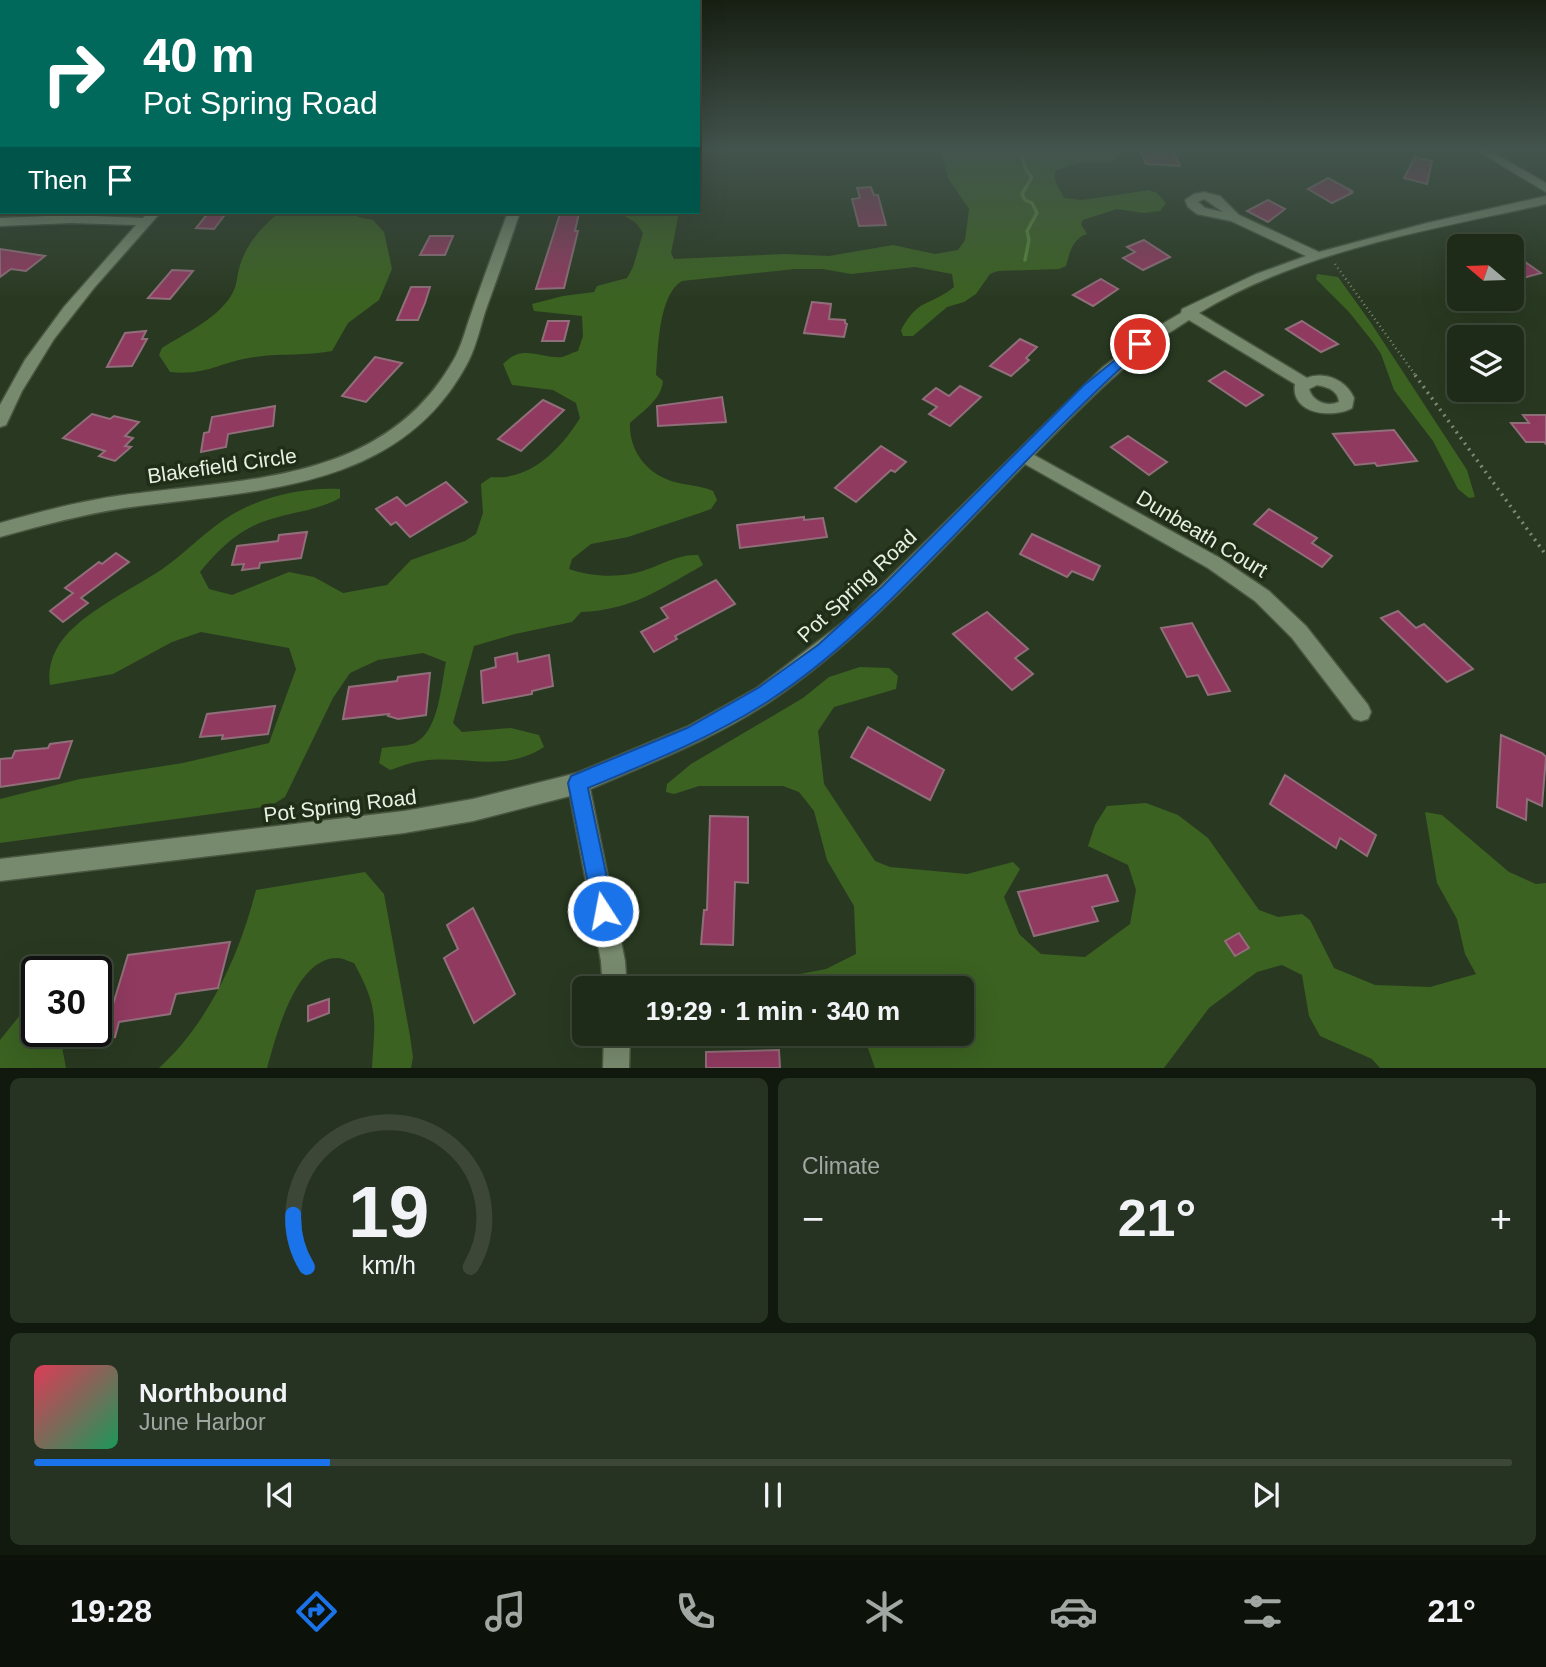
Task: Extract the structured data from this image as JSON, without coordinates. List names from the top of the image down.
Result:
{
  "streets": {
    "street": ["Blakefield Circle", "Dunbeath Court", "Pot Spring Road"]
  },
  "crossings": [
    ["Dunbeath Court", "Pot Spring Road"]
  ],
  "north": "left",
  "page": {
    "turn": ["40 m", "Pot Spring Road"],
    "then": "Then",
    "limit": "30",
    "trip": "19:29 · 1 min · 340 m",
    "tile": "Climate",
    "heat": ["−", "21°", "+"],
    "song": ["Northbound", "June Harbor"],
    "tabs": ["19:28", "21°"],
    "gauge": ["19", "km/h"]
  }
}
